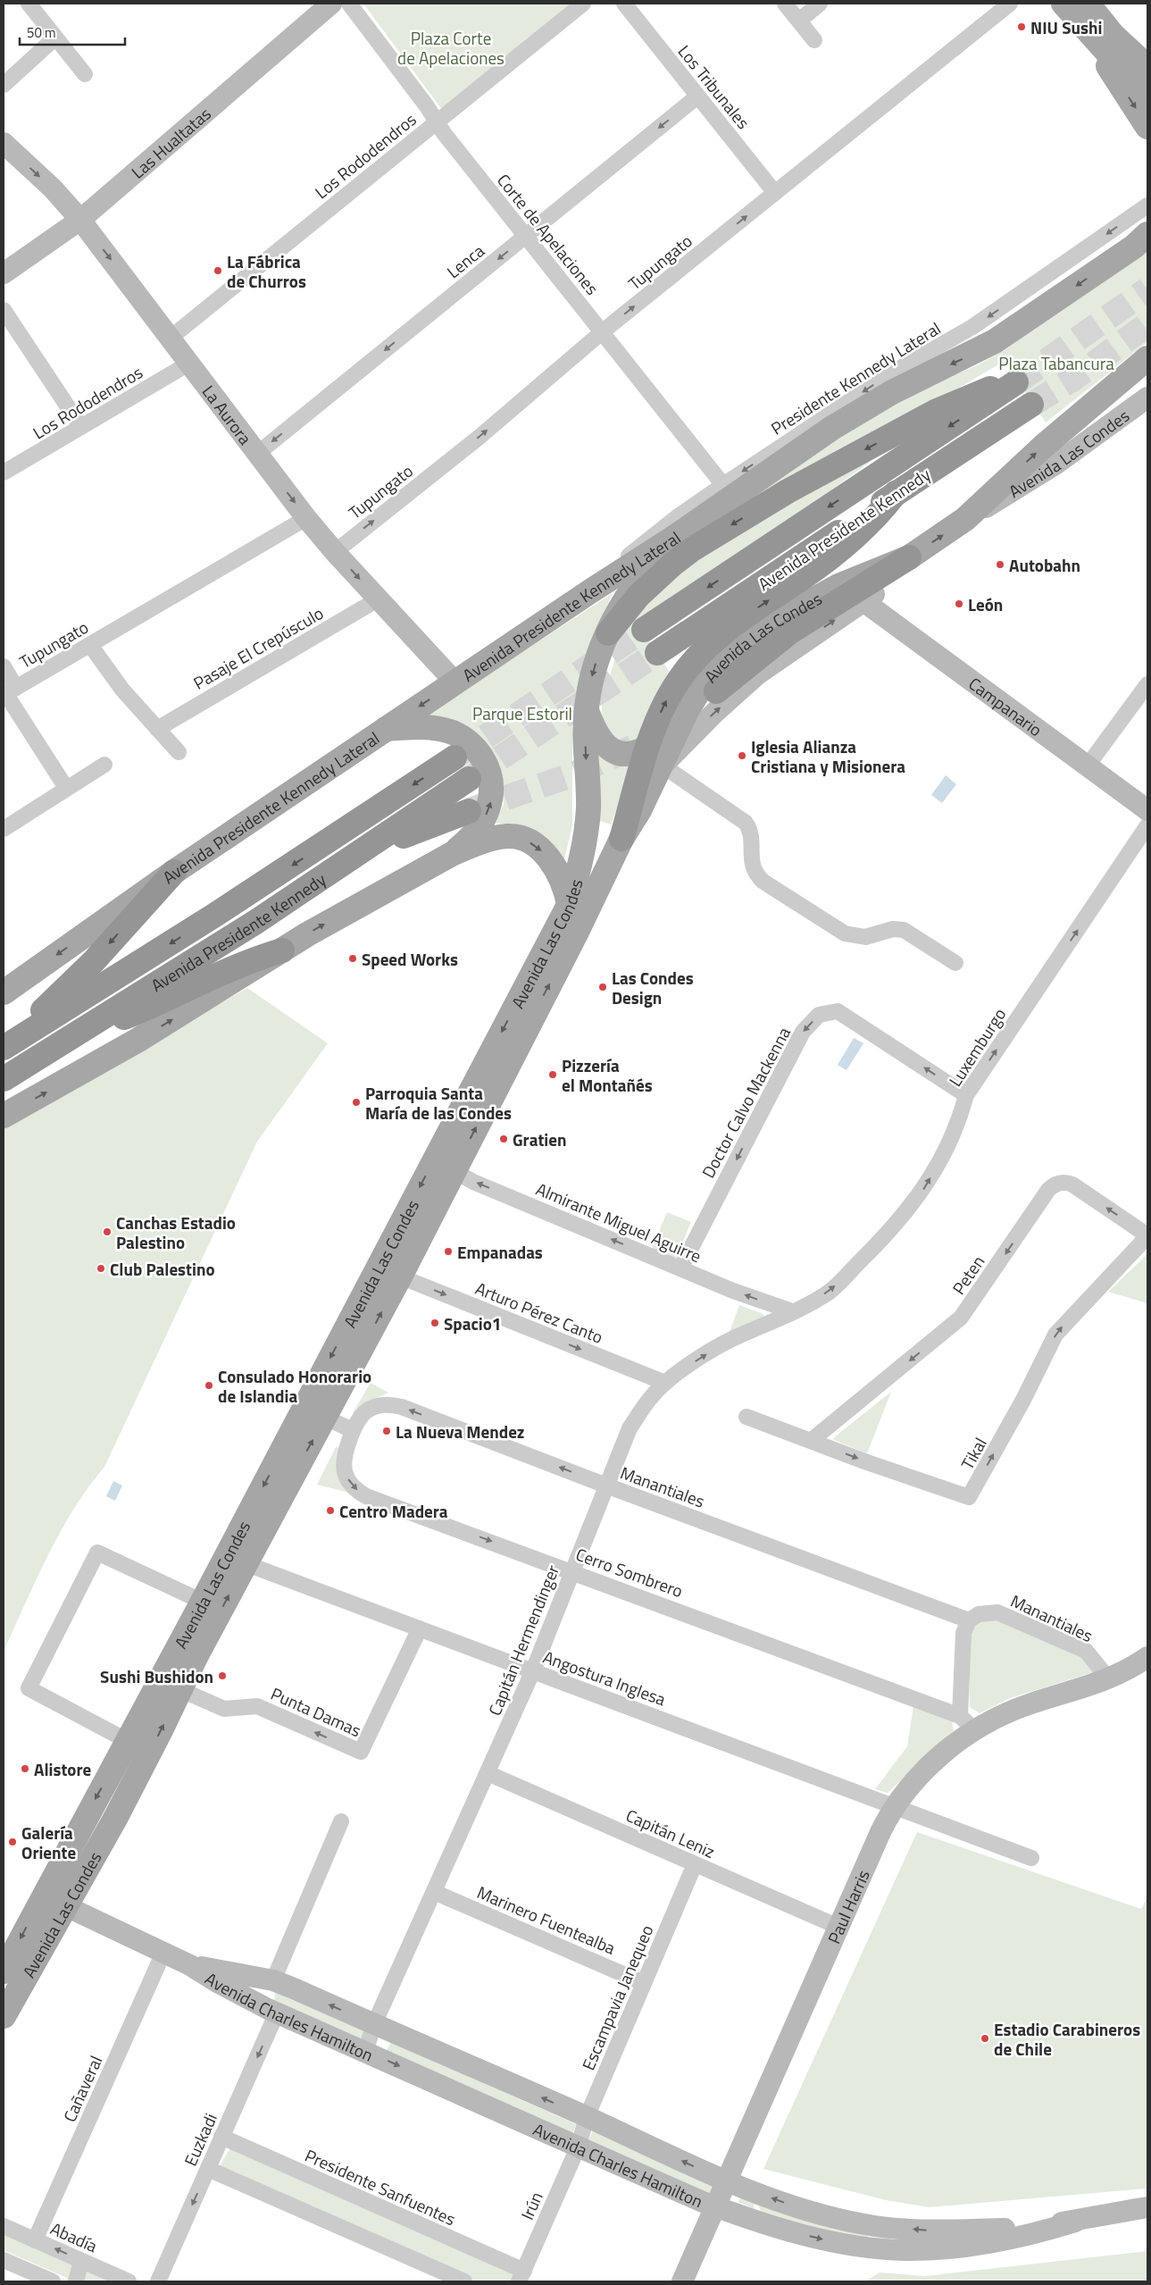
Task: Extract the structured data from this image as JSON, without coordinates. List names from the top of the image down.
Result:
{
  "streets": {
    "highway": ["Avenida Presidente Kennedy"],
    "main road": ["Avenida Las Condes", "Avenida Presidente Kennedy Lateral"],
    "street": [
      "Los Tribunales",
      "Las Hualtatas",
      "Los Rododendros",
      "Corte de Apelaciones",
      "Lenca",
      "Tupungato",
      "Presidente Kennedy Lateral",
      "La Aurora",
      "Pasaje El Crepúsculo",
      "Campanario",
      "Luxemburgo",
      "Doctor Calvo Mackenna",
      "Almirante Miguel Aguirre",
      "Peten",
      "Arturo Pérez Canto",
      "Tikal",
      "Manantiales",
      "Cerro Sombrero",
      "Capitán Hermendinger",
      "Angostura Inglesa",
      "Punta Damas",
      "Capitán Leniz",
      "Paul Harris",
      "Marinero Fuentealba",
      "Escampavia Janequeo",
      "Avenida Charles Hamilton",
      "Cañaveral",
      "Euzkadi",
      "Presidente Sanfuentes",
      "Irún",
      "Abadía"
    ]
  },
  "crossings": [
    ["Los Tribunales", "Lenca"],
    ["Los Tribunales", "Tupungato"],
    ["Las Hualtatas", "La Aurora"],
    ["Los Rododendros", "Corte de Apelaciones"],
    ["Los Rododendros", "La Aurora"],
    ["Corte de Apelaciones", "Lenca"],
    ["Corte de Apelaciones", "Tupungato"],
    ["Corte de Apelaciones", "Presidente Kennedy Lateral"],
    ["Lenca", "La Aurora"],
    ["Tupungato", "La Aurora"],
    ["Presidente Kennedy Lateral", "Avenida Presidente Kennedy Lateral"],
    ["La Aurora", "Avenida Presidente Kennedy Lateral"],
    ["La Aurora", "Pasaje El Crepúsculo"],
    ["Avenida Las Condes", "Avenida Presidente Kennedy Lateral"],
    ["Avenida Las Condes", "Campanario"],
    ["Avenida Las Condes", "Almirante Miguel Aguirre"],
    ["Avenida Las Condes", "Arturo Pérez Canto"],
    ["Avenida Las Condes", "Angostura Inglesa"],
    ["Avenida Las Condes", "Punta Damas"],
    ["Avenida Las Condes", "Avenida Charles Hamilton"],
    ["Luxemburgo", "Doctor Calvo Mackenna"],
    ["Luxemburgo", "Almirante Miguel Aguirre"],
    ["Luxemburgo", "Capitán Hermendinger"],
    ["Doctor Calvo Mackenna", "Almirante Miguel Aguirre"],
    ["Almirante Miguel Aguirre", "Capitán Hermendinger"],
    ["Peten", "Tikal"],
    ["Arturo Pérez Canto", "Capitán Hermendinger"],
    ["Manantiales", "Cerro Sombrero"],
    ["Manantiales", "Capitán Hermendinger"],
    ["Manantiales", "Paul Harris"],
    ["Cerro Sombrero", "Capitán Hermendinger"],
    ["Cerro Sombrero", "Paul Harris"],
    ["Capitán Hermendinger", "Angostura Inglesa"],
    ["Capitán Hermendinger", "Capitán Leniz"],
    ["Capitán Hermendinger", "Marinero Fuentealba"],
    ["Capitán Hermendinger", "Avenida Charles Hamilton"],
    ["Angostura Inglesa", "Punta Damas"],
    ["Angostura Inglesa", "Paul Harris"],
    ["Capitán Leniz", "Paul Harris"],
    ["Capitán Leniz", "Escampavia Janequeo"],
    ["Paul Harris", "Avenida Charles Hamilton"],
    ["Marinero Fuentealba", "Escampavia Janequeo"],
    ["Escampavia Janequeo", "Avenida Charles Hamilton"],
    ["Escampavia Janequeo", "Irún"],
    ["Avenida Charles Hamilton", "Cañaveral"],
    ["Avenida Charles Hamilton", "Euzkadi"],
    ["Avenida Charles Hamilton", "Irún"],
    ["Cañaveral", "Abadía"],
    ["Euzkadi", "Presidente Sanfuentes"],
    ["Presidente Sanfuentes", "Irún"]
  ],
  "one_way": [
    "Lenca",
    "Tupungato",
    "Presidente Kennedy Lateral",
    "Avenida Presidente Kennedy Lateral",
    "Luxemburgo",
    "Almirante Miguel Aguirre",
    "Peten",
    "Arturo Pérez Canto",
    "Tikal",
    "Cerro Sombrero",
    "Euzkadi"
  ],
  "parks": ["Plaza Corte de Apelaciones", "Plaza Tabancura", "Parque Estoril"],
  "places": [
    "NIU Sushi",
    "La Fábrica de Churros",
    "Autobahn",
    "León",
    "Iglesia Alianza Cristiana y Misionera",
    "Speed Works",
    "Las Condes Design",
    "Pizzería el Montañés",
    "Parroquia Santa María de las Condes",
    "Gratien",
    "Canchas Estadio Palestino",
    "Empanadas",
    "Club Palestino",
    "Spacio1",
    "Consulado Honorario de Islandia",
    "La Nueva Mendez",
    "Centro Madera",
    "Sushi Bushidon",
    "Alistore",
    "Galería Oriente",
    "Estadio Carabineros de Chile"
  ],
  "scale_bar": "50 m"
}
